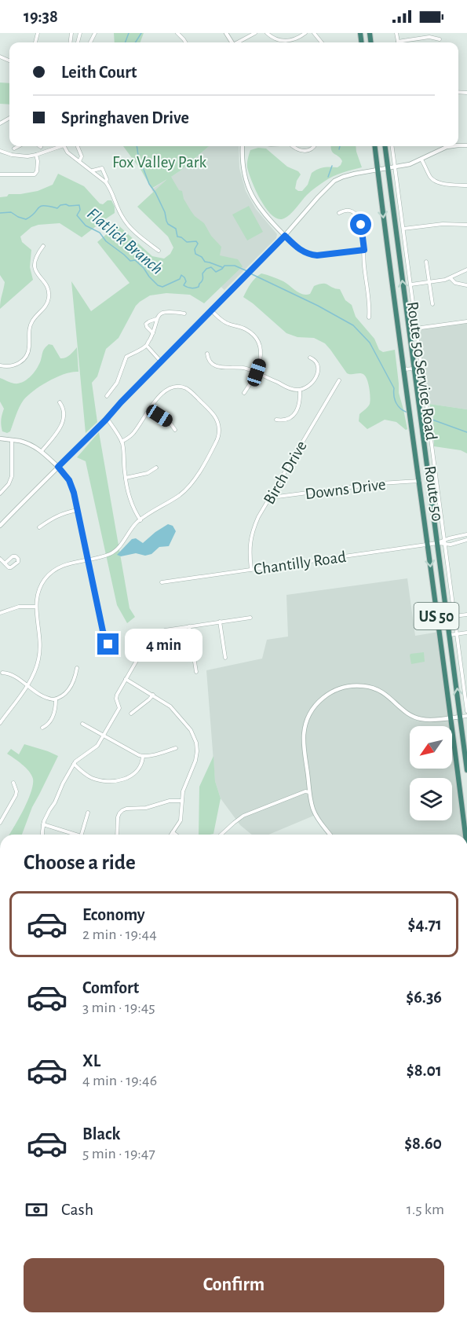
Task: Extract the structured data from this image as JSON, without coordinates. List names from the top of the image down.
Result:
{
  "streets": {
    "highway": ["Route 50", "US 50"],
    "street": [
      "Route 50 Service Road",
      "Birch Drive",
      "Downs Drive",
      "Chantilly Road"
    ]
  },
  "crossings": [
    ["Route 50 Service Road", "Chantilly Road"],
    ["Birch Drive", "Downs Drive"],
    ["Birch Drive", "Chantilly Road"],
    ["Downs Drive", "Route 50"],
    ["Route 50", "Chantilly Road"]
  ],
  "water": ["Flatlick Branch"],
  "parks": ["Fox Valley Park"],
  "north": "bottom left",
  "page": {
    "status": "19:38",
    "banner": ["Leith Court", "Springhaven Drive"],
    "bubble": "4 min",
    "heading": "Choose a ride",
    "list": [
      {
        "name": "Economy",
        "note": "2 min · 19:44",
        "value": "$4.71"
      },
      {
        "name": "Comfort",
        "note": "3 min · 19:45",
        "value": "$6.36"
      },
      {
        "name": "XL",
        "note": "4 min · 19:46",
        "value": "$8.01"
      },
      {
        "name": "Black",
        "note": "5 min · 19:47",
        "value": "$8.60"
      }
    ],
    "pay": ["Cash", "1.5 km"],
    "buttons": "Confirm"
  }
}
